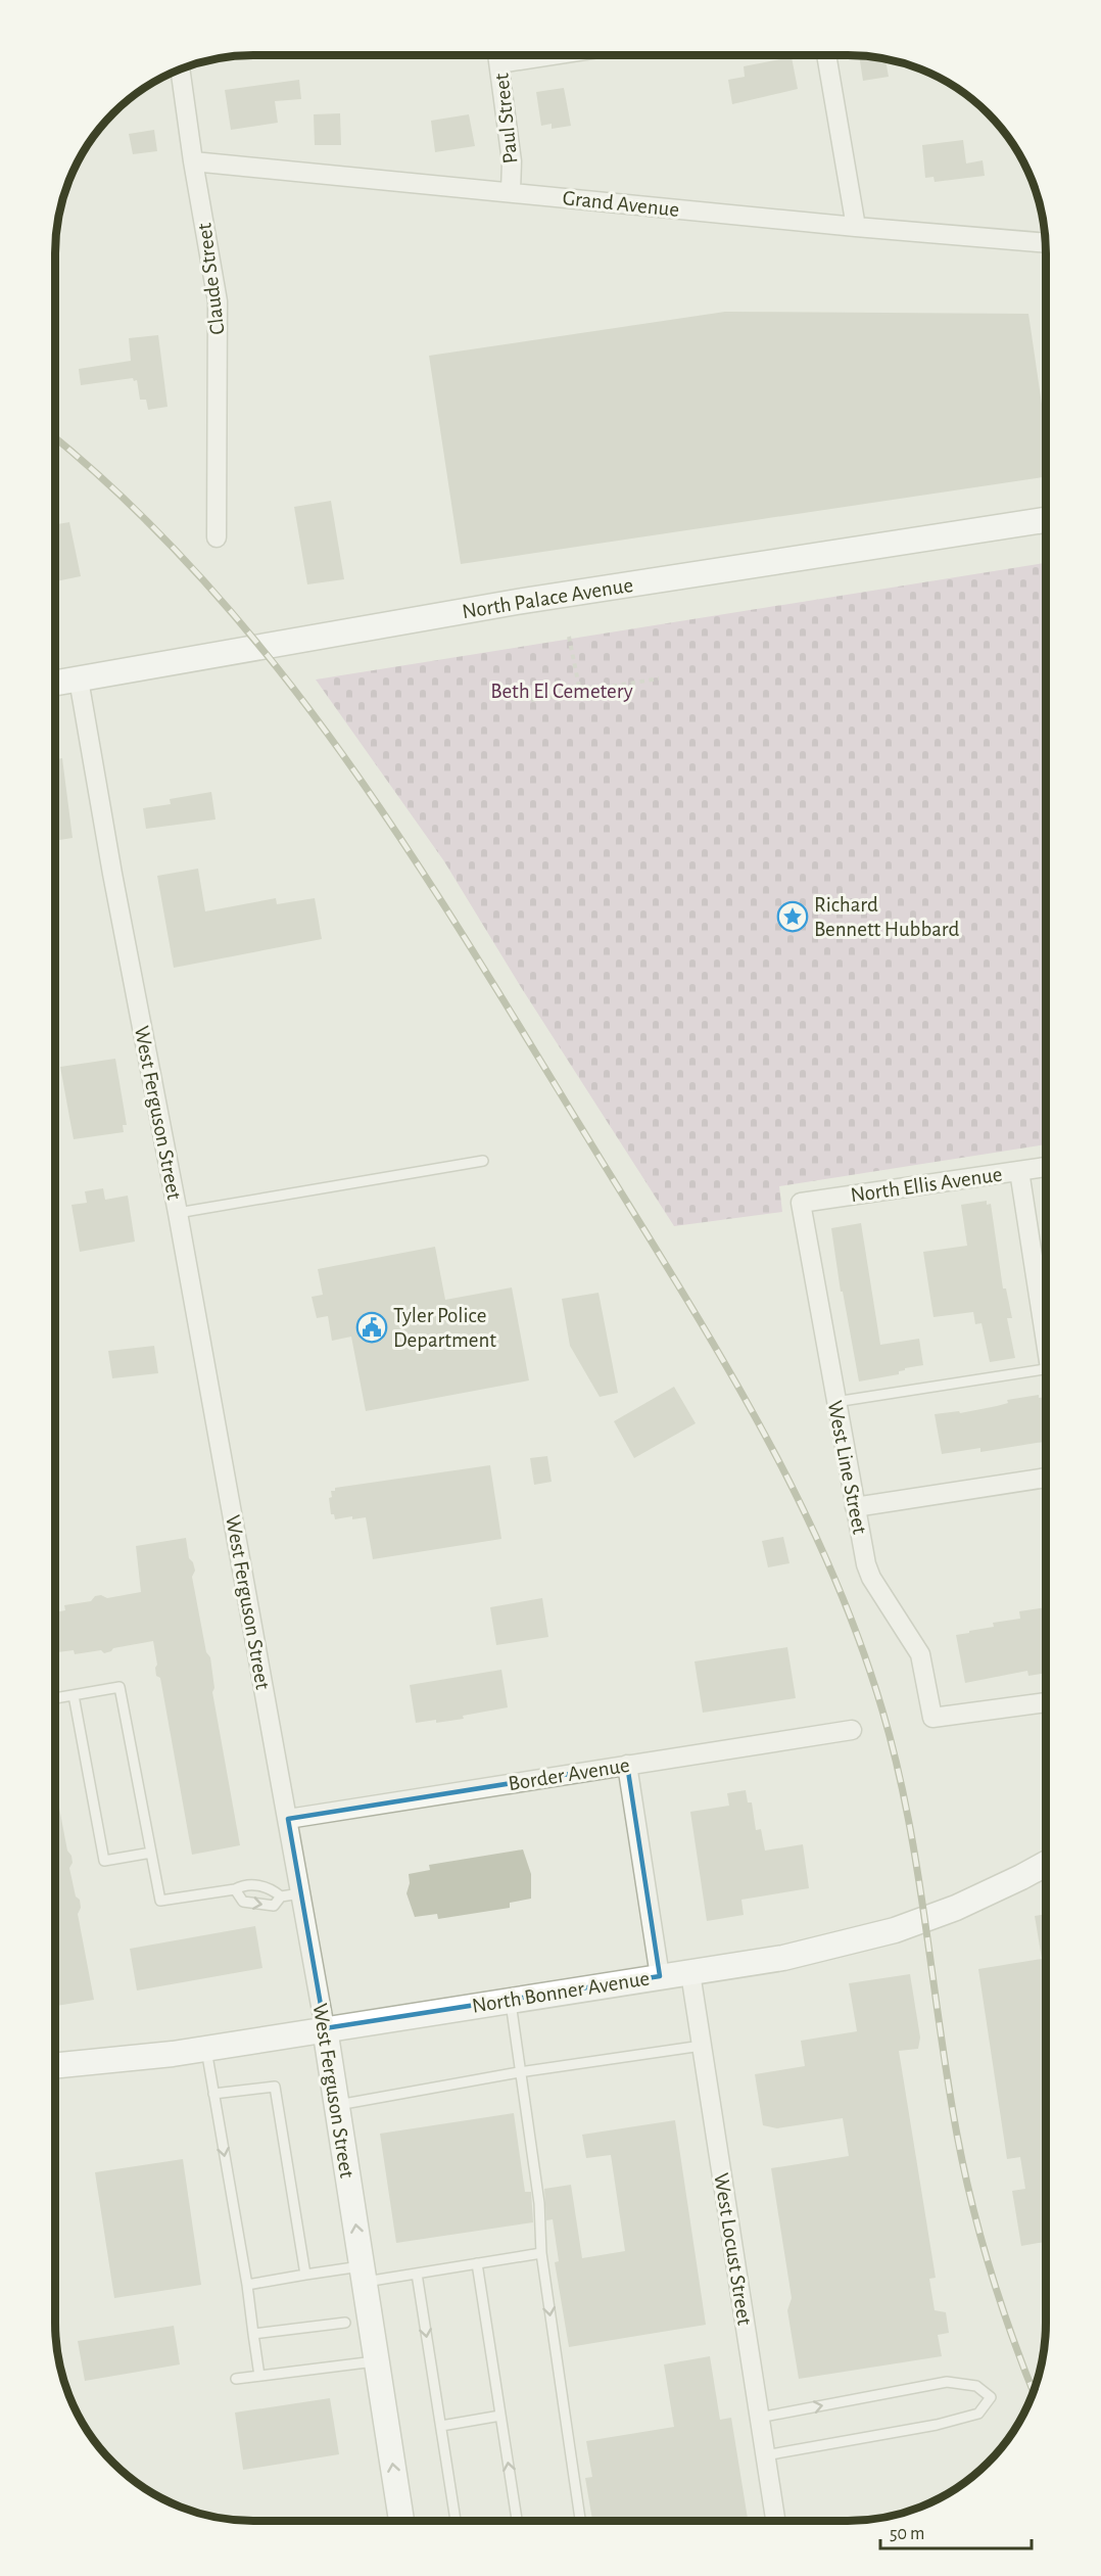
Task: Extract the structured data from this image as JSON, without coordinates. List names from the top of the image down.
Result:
{
  "streets": {
    "main road": ["North Palace Avenue", "West Ferguson Street", "North Bonner Avenue"],
    "street": [
      "Paul Street",
      "Grand Avenue",
      "Claude Street",
      "North Ellis Avenue",
      "West Line Street",
      "Border Avenue",
      "West Locust Street"
    ]
  },
  "crossings": [
    ["Paul Street", "Grand Avenue"],
    ["Grand Avenue", "Claude Street"],
    ["North Palace Avenue", "West Ferguson Street"],
    ["West Ferguson Street", "Border Avenue"],
    ["West Ferguson Street", "North Bonner Avenue"],
    ["North Ellis Avenue", "West Line Street"],
    ["North Bonner Avenue", "West Locust Street"]
  ],
  "parks": ["Beth El Cemetery"],
  "places": {
    "place": ["Richard Bennett Hubbard"],
    "public building": ["Tyler Police Department"]
  },
  "scale_bar": "50 m"
}
